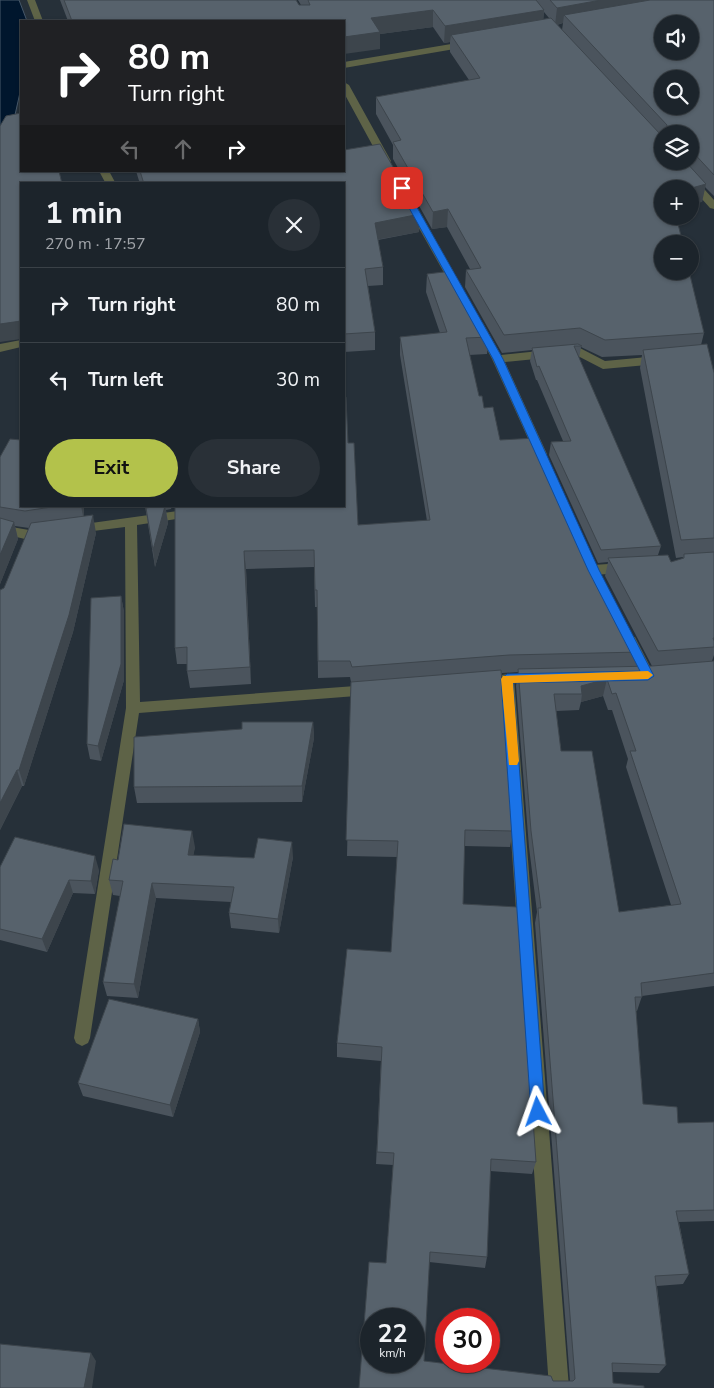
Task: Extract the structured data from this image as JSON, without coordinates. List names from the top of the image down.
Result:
{
  "page": {
    "map_buttons": ["+", "−"],
    "turn": ["80 m", "Turn right"],
    "heading": ["1 min", "270 m · 17:57"],
    "list": [
      {
        "name": "Turn right",
        "value": "80 m"
      },
      {
        "name": "Turn left",
        "value": "30 m"
      }
    ],
    "buttons": ["Exit", "Share"],
    "speed": "22 km/h",
    "limit": "30"
  }
}
